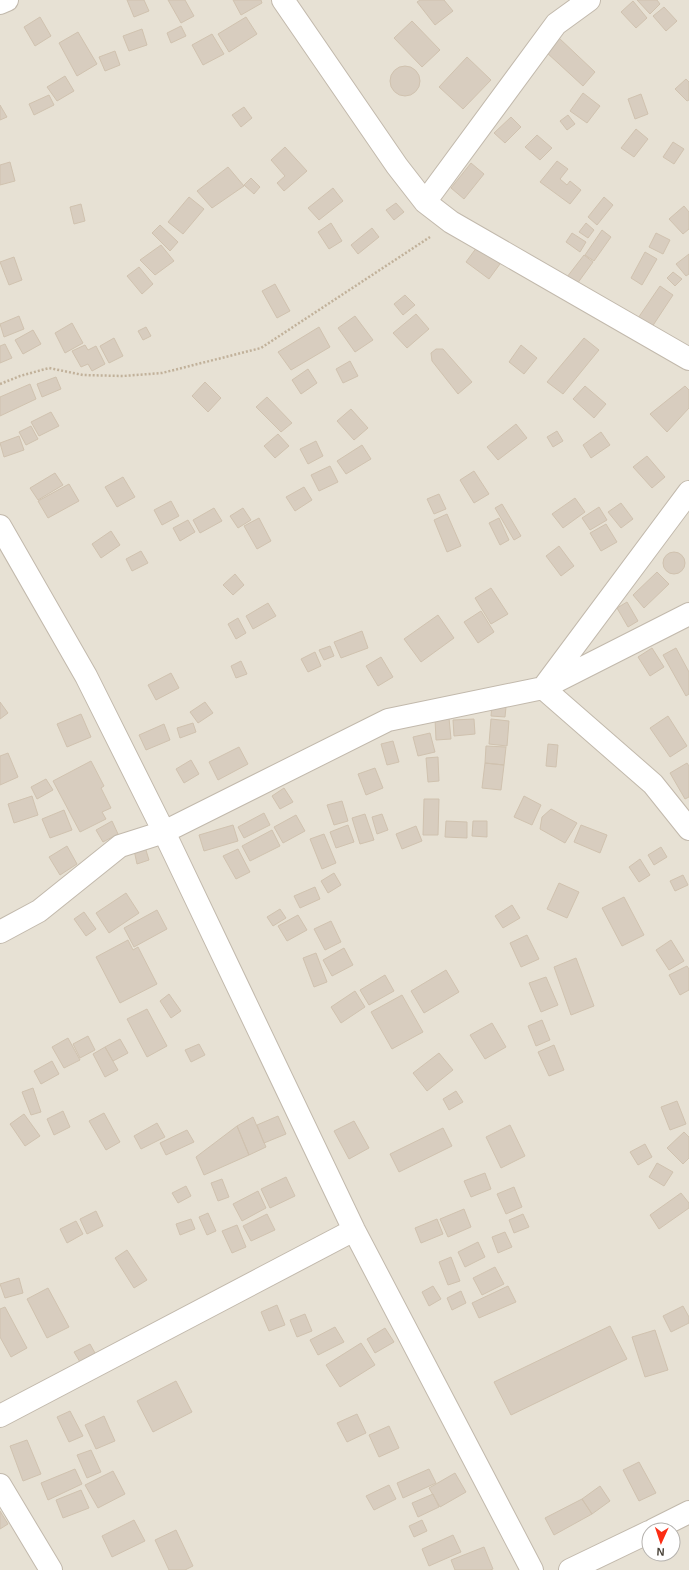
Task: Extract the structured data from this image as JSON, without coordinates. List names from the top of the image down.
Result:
{
  "north": "bottom"
}
